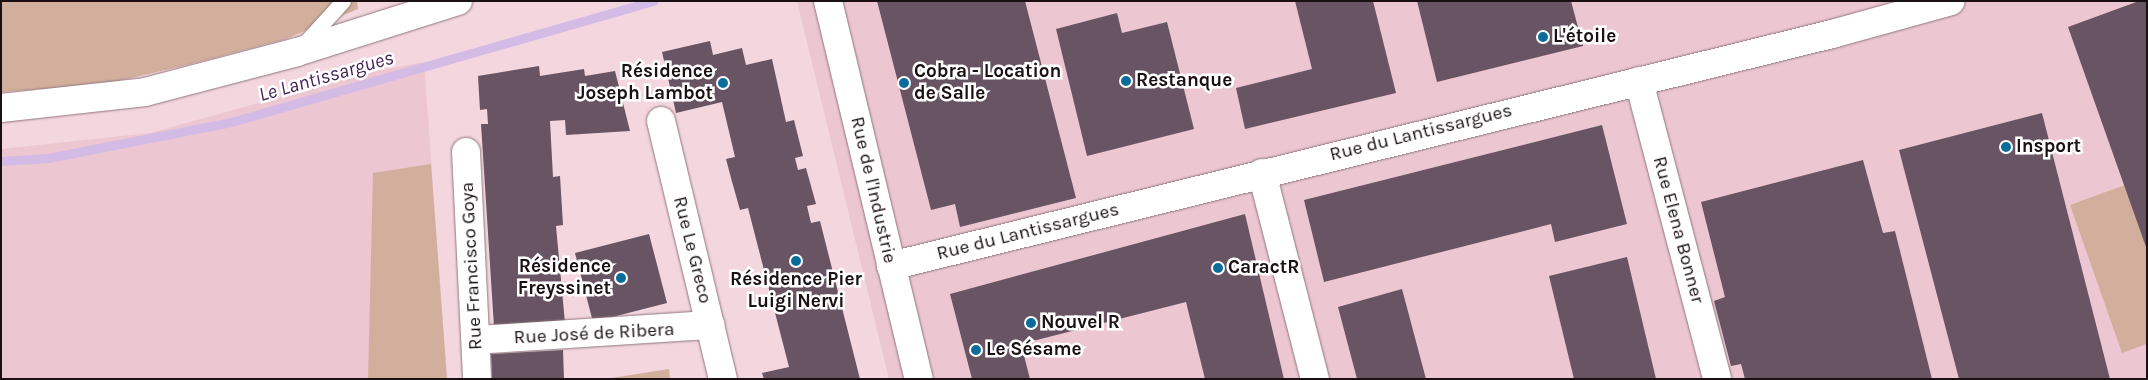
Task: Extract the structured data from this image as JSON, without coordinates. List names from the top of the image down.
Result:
{
  "streets": {
    "street": [
      "Rue du Lantissargues",
      "Rue de l'Industrie",
      "Rue Elena Bonner",
      "Rue Le Greco",
      "Rue Francisco Goya",
      "Rue José de Ribera"
    ]
  },
  "crossings": [
    ["Rue du Lantissargues", "Rue de l'Industrie"],
    ["Rue du Lantissargues", "Rue Elena Bonner"],
    ["Rue Le Greco", "Rue José de Ribera"],
    ["Rue Francisco Goya", "Rue José de Ribera"]
  ],
  "water": ["Le Lantissargues"],
  "places": [
    "L'étoile",
    "Restanque",
    "Résidence Joseph Lambot",
    "Cobra - Location de Salle",
    "Insport",
    "Résidence Pier Luigi Nervi",
    "CaractR",
    "Résidence Freyssinet",
    "Nouvel R",
    "Le Sésame"
  ]
}
